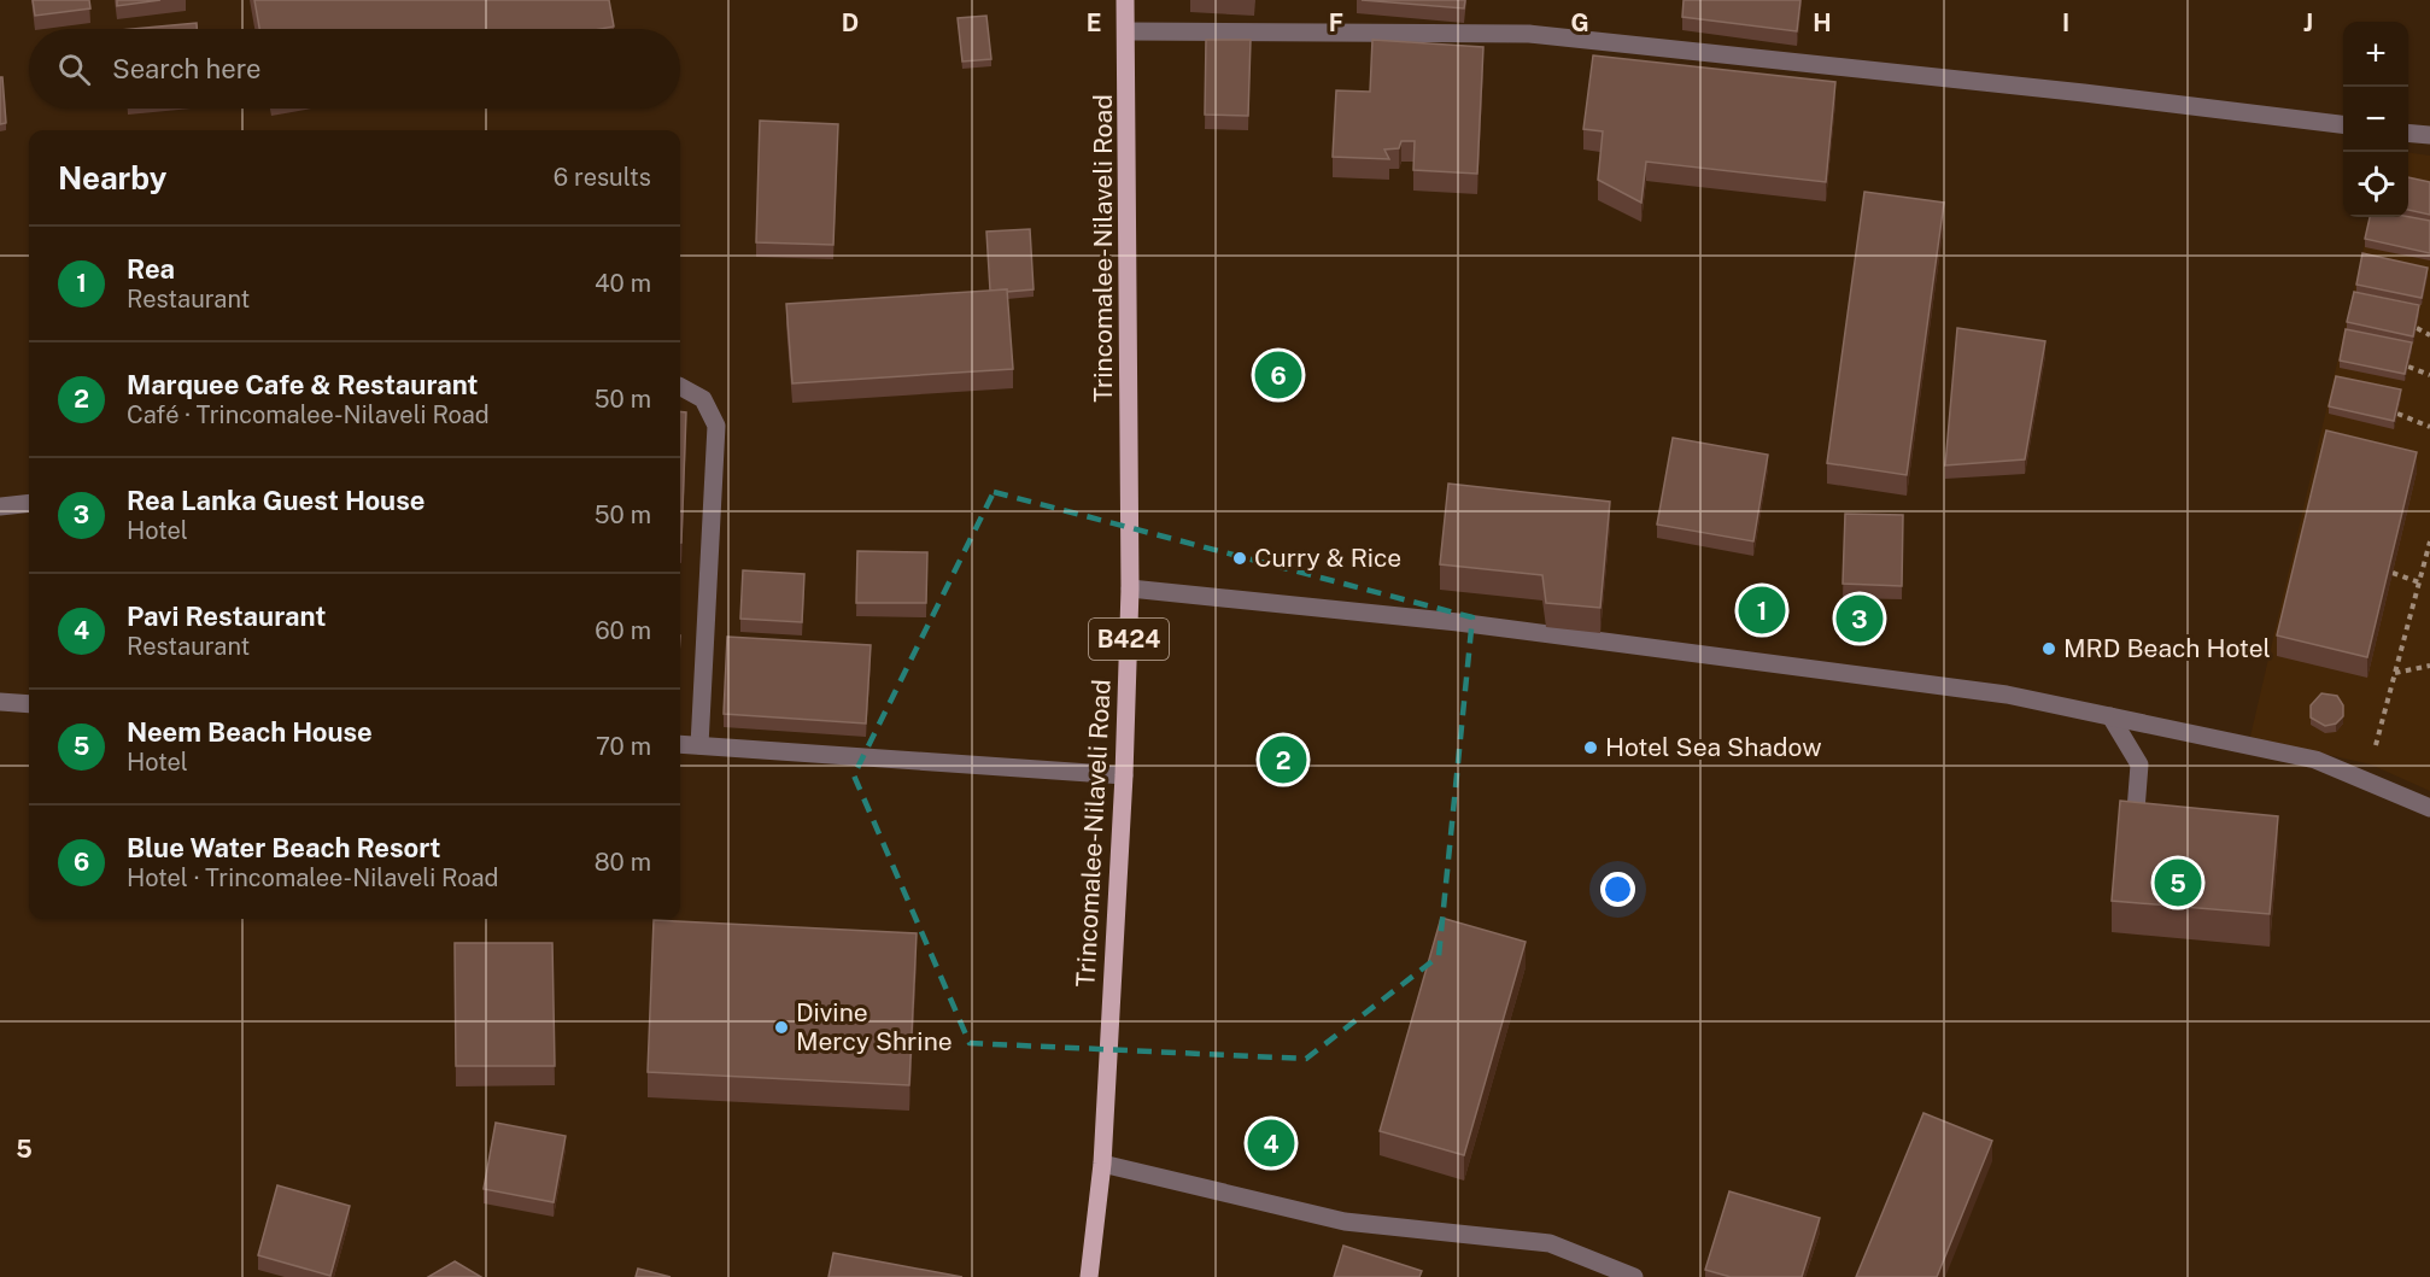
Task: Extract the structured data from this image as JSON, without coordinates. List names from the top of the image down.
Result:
{
  "streets": {
    "main road": ["Trincomalee-Nilaveli Road", "B424"]
  },
  "places": [
    "Curry & Rice",
    "MRD Beach Hotel",
    "Hotel Sea Shadow",
    "Divine Mercy Shrine"
  ],
  "page": {
    "map_buttons": ["+", "−"],
    "search": "Search here",
    "heading": ["Nearby", "6 results"],
    "list": [
      {
        "mark": "1",
        "name": "Rea",
        "note": "Restaurant",
        "value": "40 m"
      },
      {
        "mark": "2",
        "name": "Marquee Cafe & Restaurant",
        "note": "Café · Trincomalee-Nilaveli Road",
        "value": "50 m"
      },
      {
        "mark": "3",
        "name": "Rea Lanka Guest House",
        "note": "Hotel",
        "value": "50 m"
      },
      {
        "mark": "4",
        "name": "Pavi Restaurant",
        "note": "Restaurant",
        "value": "60 m"
      },
      {
        "mark": "5",
        "name": "Neem Beach House",
        "note": "Hotel",
        "value": "70 m"
      },
      {
        "mark": "6",
        "name": "Blue Water Beach Resort",
        "note": "Hotel · Trincomalee-Nilaveli Road",
        "value": "80 m"
      }
    ],
    "pins": [
      "6",
      "1",
      "3",
      "2",
      "5",
      "4"
    ]
  },
  "grid": {
    "columns": [
      "D",
      "E",
      "F",
      "G",
      "H",
      "I",
      "J"
    ],
    "rows": ["5"]
  }
}
